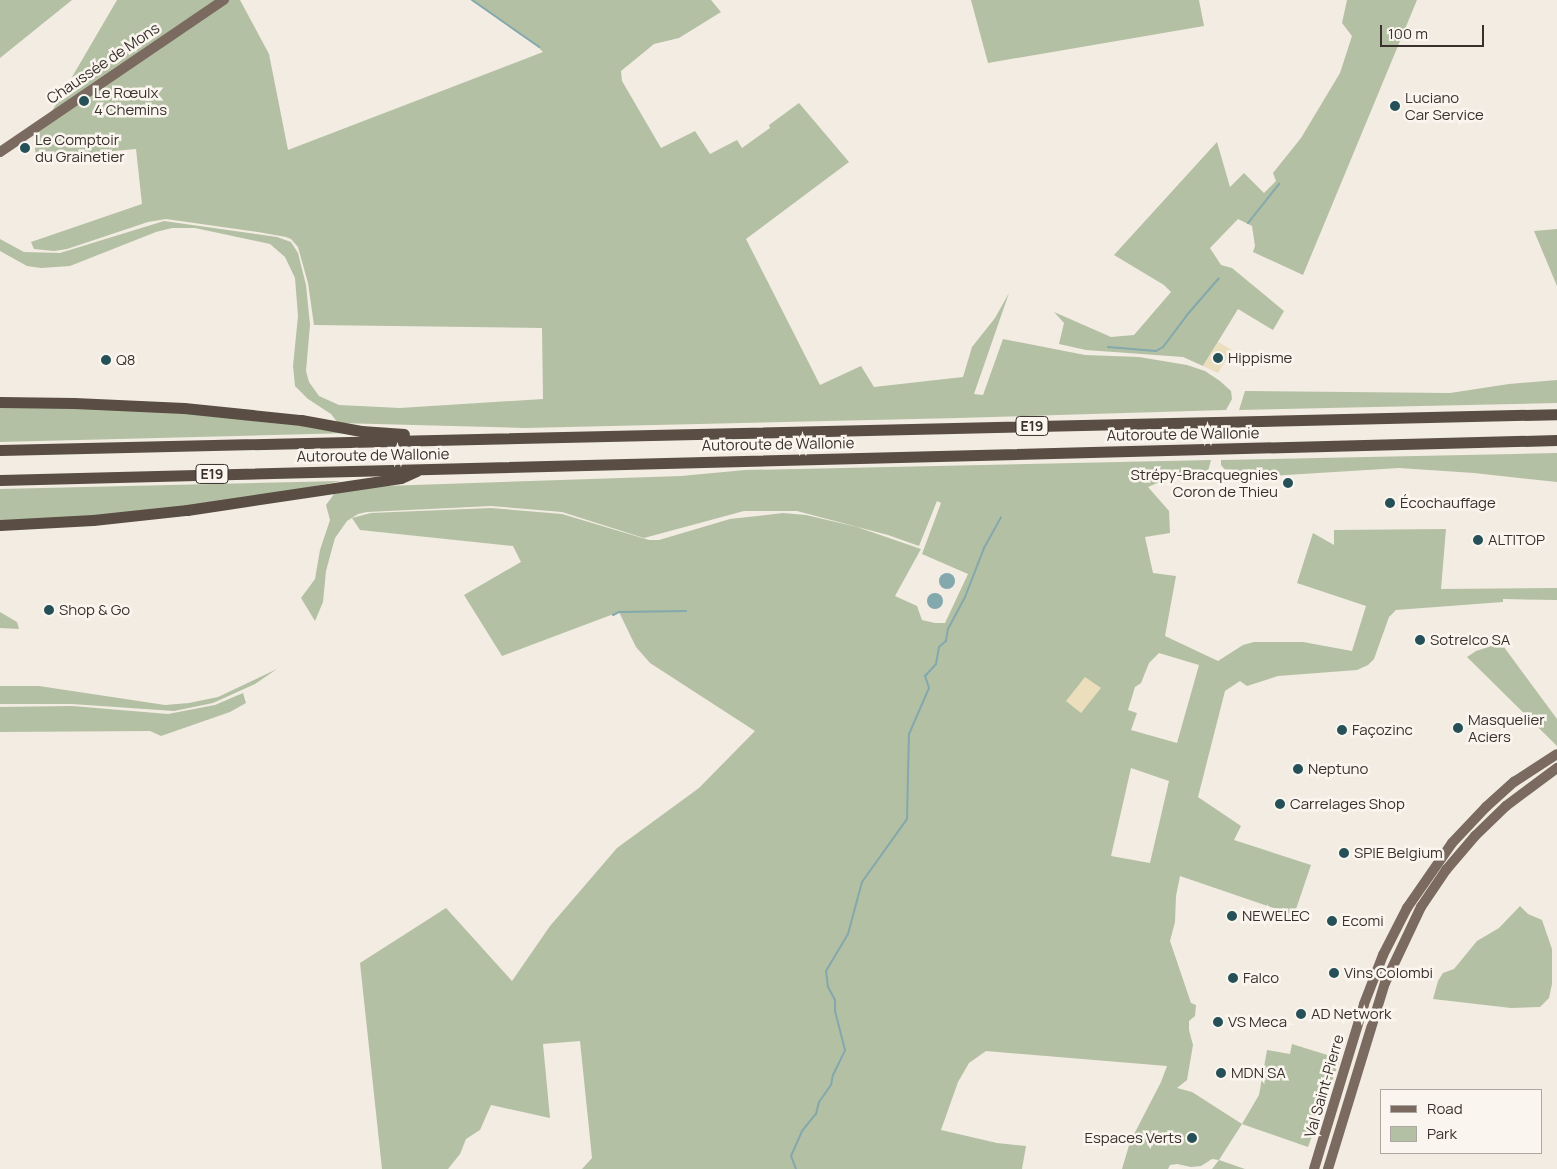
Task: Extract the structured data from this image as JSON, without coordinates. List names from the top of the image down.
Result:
{
  "streets": {
    "highway": ["E19", "Autoroute de Wallonie"],
    "main road": ["Chaussée de Mons", "Val Saint-Pierre"]
  },
  "places": [
    "Le Rœulx 4 Chemins",
    "Luciano Car Service",
    "Le Comptoir du Grainetier",
    "Hippisme",
    "Q8",
    "Strépy-Bracquegnies Coron de Thieu",
    "Écochauffage",
    "ALTITOP",
    "Shop & Go",
    "Sotrelco SA",
    "Masquelier Aciers",
    "Façozinc",
    "Neptuno",
    "Carrelages Shop",
    "SPIE Belgium",
    "NEWELEC",
    "Ecomi",
    "Vins Colombi",
    "Falco",
    "AD Network",
    "VS Meca",
    "MDN SA",
    "Espaces Verts"
  ],
  "legend": ["Road", "Park"],
  "scale_bar": "100 m"
}
